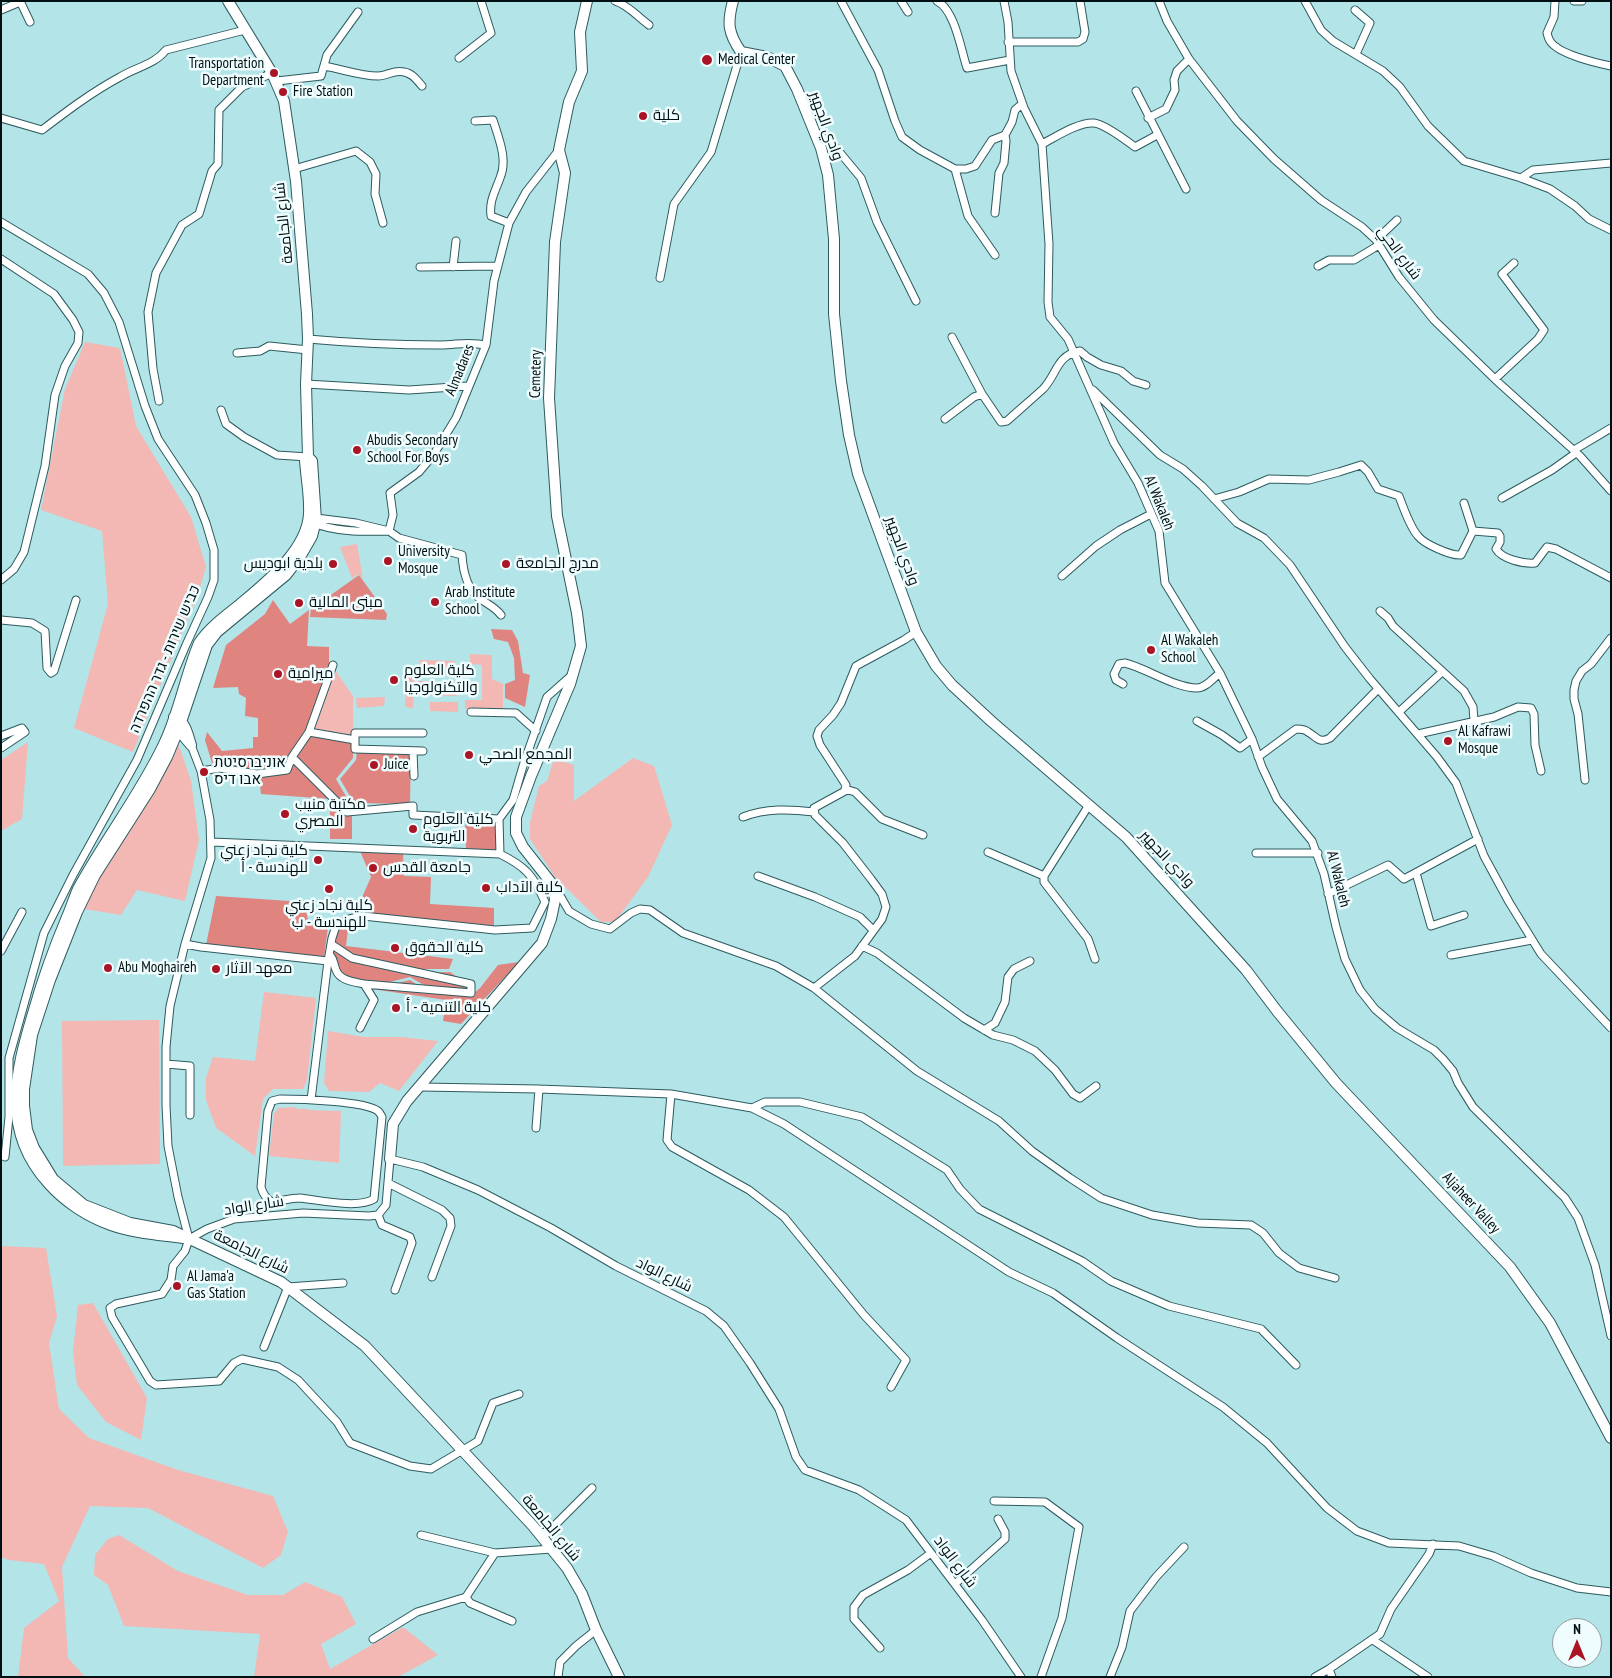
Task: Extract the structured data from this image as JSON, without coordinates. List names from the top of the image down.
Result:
{
  "streets": {
    "street": [
      "وادي الجهير",
      "شارع الجامعة",
      "شارع الحي",
      "Almadares",
      "Cemetery",
      "Al Wakaleh",
      "כביש שירות - גדר ההפרדה",
      "Aljaheer Valley",
      "شارع الواد"
    ]
  },
  "crossings": [
    ["وادي الجهير", "Aljaheer Valley"],
    ["شارع الجامعة", "شارع الواد"],
    ["Almadares", "Cemetery"]
  ],
  "places": [
    "Medical Center",
    "Transportation Department",
    "Fire Station",
    "كلية",
    "Abudis Secondary School For Boys",
    "University Mosque",
    "بلدية ابوديس",
    "مدرج الجامعة",
    "Arab Institute School",
    "مبنى المالية",
    "Al Wakaleh School",
    "ميرامية",
    "كلية العلوم والتكنولوجيا",
    "Al Kafrawi Mosque",
    "المجمع الصحي",
    "Juice",
    "אוניברסיטת אבו דיס",
    "مكتبة منيب المصري",
    "كلية العلوم التربوية",
    "كلية نجاد زعني للهندسة - أ",
    "جامعة القدس",
    "كلية الآداب",
    "كلية نجاد زعني للهندسة - ب",
    "كلية الحقوق",
    "Abu Moghaireh",
    "معهد الآثار",
    "كلية التنمية - أ",
    "Al Jama'a Gas Station"
  ],
  "north": "top"
}
